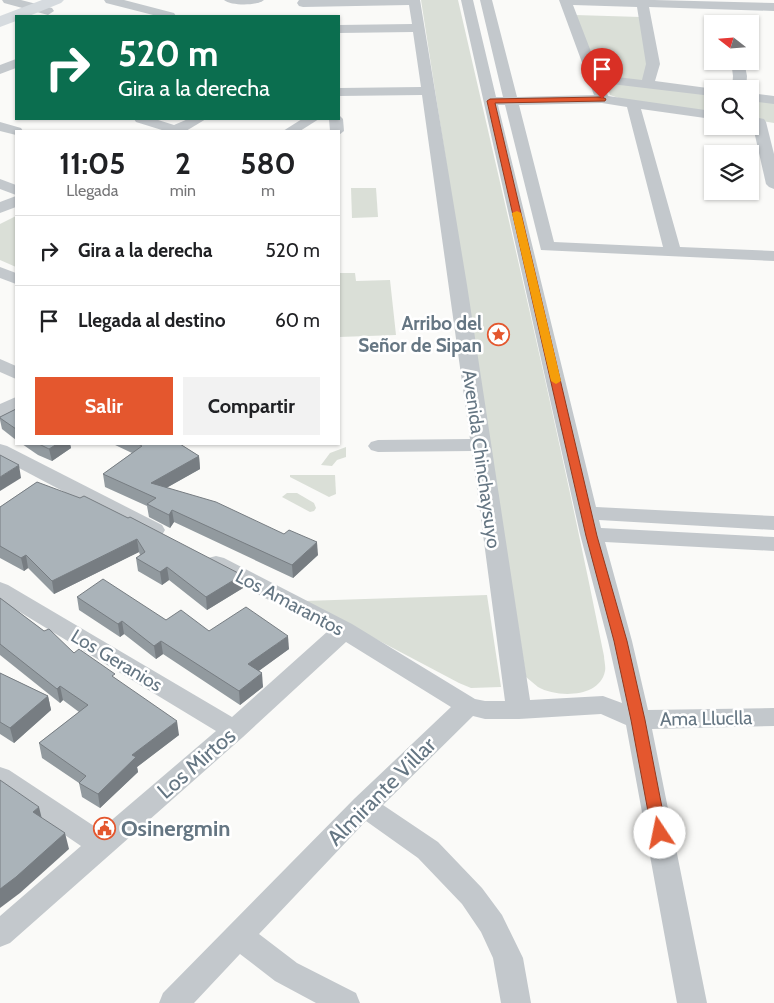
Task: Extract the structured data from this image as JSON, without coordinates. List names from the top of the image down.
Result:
{
  "streets": {
    "street": [
      "Avenida Chinchaysuyo",
      "Los Amarantos",
      "Los Geranios",
      "Ama Lluclla",
      "Los Mirtos",
      "Almirante Villar"
    ]
  },
  "crossings": [
    ["Los Amarantos", "Los Mirtos"],
    ["Los Amarantos", "Almirante Villar"],
    ["Los Geranios", "Los Mirtos"]
  ],
  "places": {
    "place": ["Arribo del Señor de Sipan"],
    "public building": ["Osinergmin"]
  },
  "north": "left",
  "page": {
    "turn": ["520 m", "Gira a la derecha"],
    "eta": [
      "11:05",
      "Llegada",
      "2",
      "min",
      "580",
      "m"
    ],
    "list": [
      {
        "name": "Gira a la derecha",
        "value": "520 m"
      },
      {
        "name": "Llegada al destino",
        "value": "60 m"
      }
    ],
    "buttons": ["Salir", "Compartir"]
  }
}
